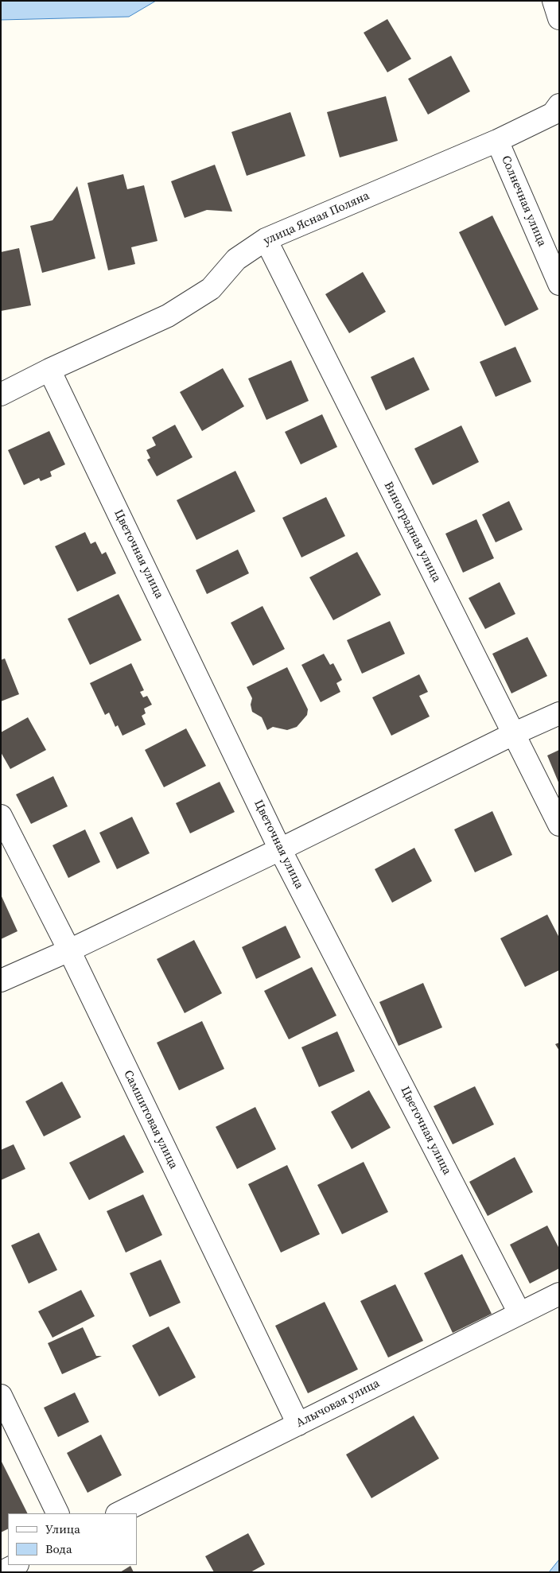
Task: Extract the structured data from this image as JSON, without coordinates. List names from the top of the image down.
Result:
{
  "streets": {
    "street": [
      "Солнечная улица",
      "улица Ясная Поляна",
      "Виноградная улица",
      "Цветочная улица",
      "Самшитовая улица",
      "Алычовая улица"
    ]
  },
  "crossings": [
    ["Солнечная улица", "улица Ясная Поляна"],
    ["улица Ясная Поляна", "Виноградная улица"],
    ["улица Ясная Поляна", "Цветочная улица"],
    ["Цветочная улица", "Алычовая улица"],
    ["Самшитовая улица", "Алычовая улица"]
  ],
  "legend": ["Улица", "Вода"]
}
